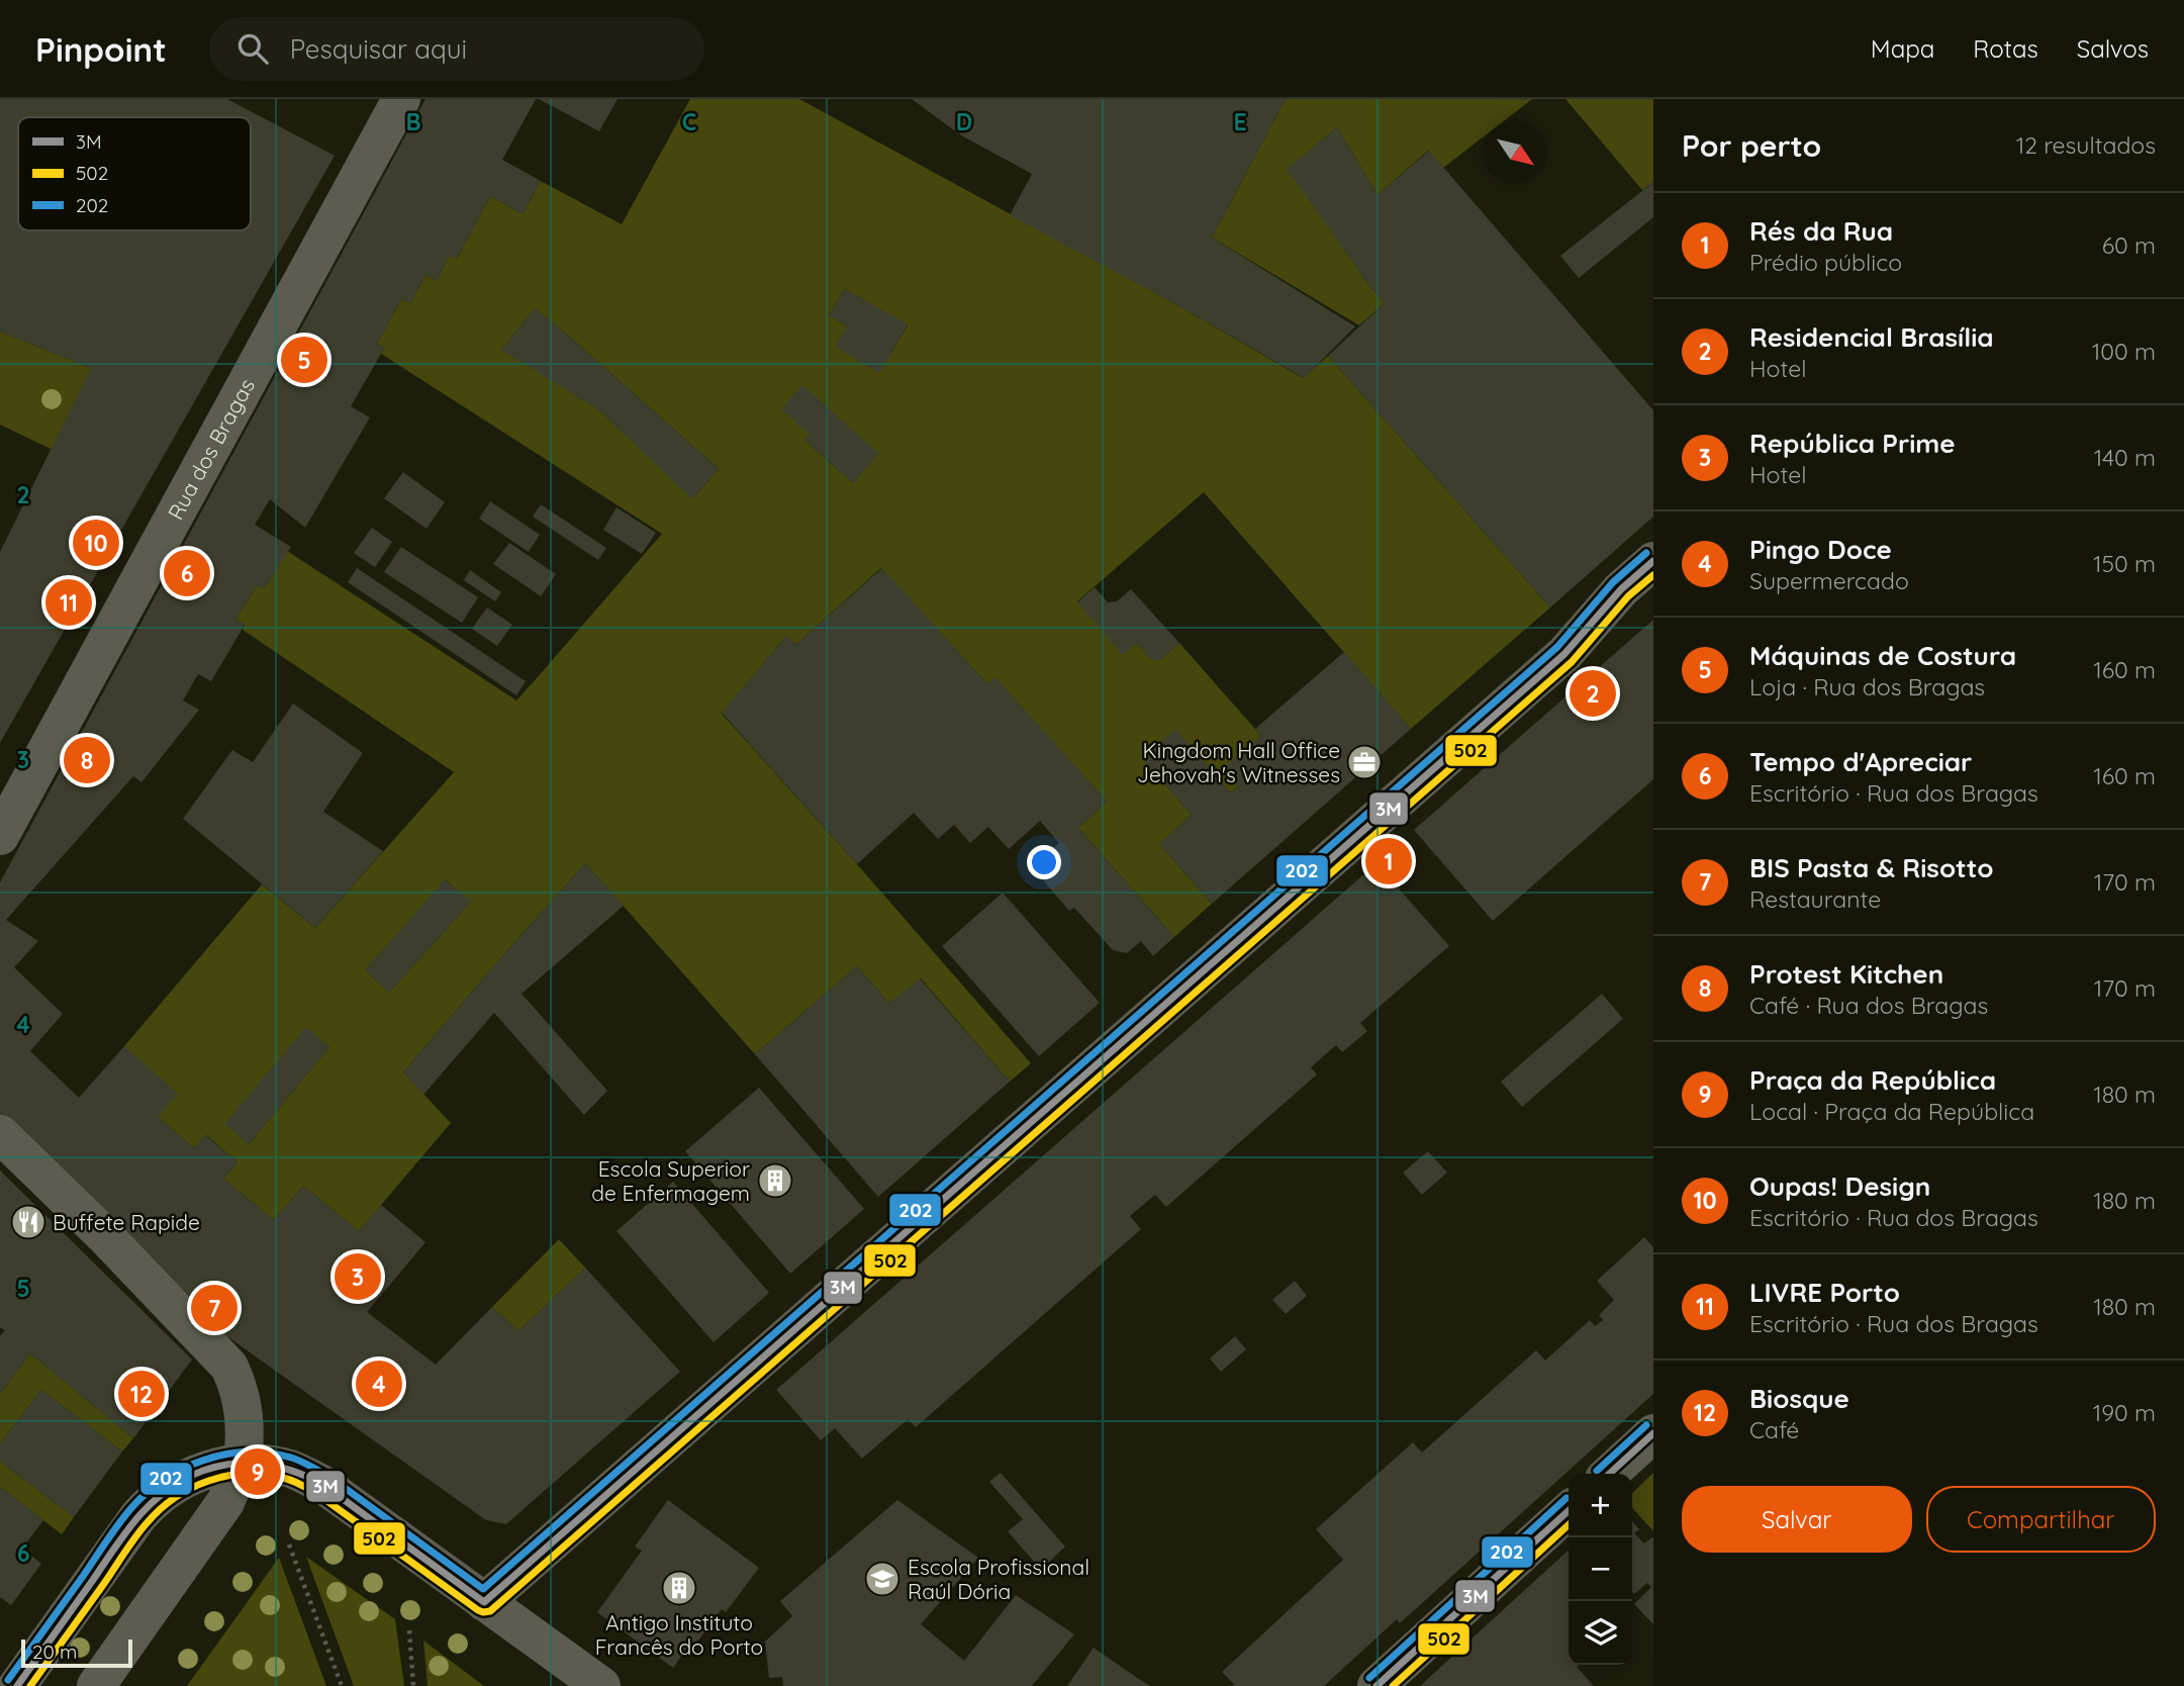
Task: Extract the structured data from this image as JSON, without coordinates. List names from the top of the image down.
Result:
{
  "streets": {
    "main road": ["Rua dos Bragas"]
  },
  "places": {
    "office": ["Kingdom Hall Office Jehovah's Witnesses"],
    "building": ["Escola Superior de Enfermagem", "Antigo Instituto Francês do Porto"],
    "restaurant": ["Buffete Rapide"],
    "school or university": ["Escola Profissional Raúl Dória"]
  },
  "lines": ["transit line 202", "transit line 3M", "transit line 502"],
  "legend": ["3M", "502", "202"],
  "scale_bar": "20 m",
  "north": "bottom right",
  "page": {
    "header": "Pinpoint",
    "search": "Pesquisar aqui",
    "nav": ["Mapa", "Rotas", "Salvos"],
    "heading": ["Por perto", "12 resultados"],
    "list": [
      {
        "mark": "1",
        "name": "Rés da Rua",
        "note": "Prédio público",
        "value": "60 m"
      },
      {
        "mark": "2",
        "name": "Residencial Brasília",
        "note": "Hotel",
        "value": "100 m"
      },
      {
        "mark": "3",
        "name": "República Prime",
        "note": "Hotel",
        "value": "140 m"
      },
      {
        "mark": "4",
        "name": "Pingo Doce",
        "note": "Supermercado",
        "value": "150 m"
      },
      {
        "mark": "5",
        "name": "Máquinas de Costura",
        "note": "Loja · Rua dos Bragas",
        "value": "160 m"
      },
      {
        "mark": "6",
        "name": "Tempo d'Apreciar",
        "note": "Escritório · Rua dos Bragas",
        "value": "160 m"
      },
      {
        "mark": "7",
        "name": "BIS Pasta & Risotto",
        "note": "Restaurante",
        "value": "170 m"
      },
      {
        "mark": "8",
        "name": "Protest Kitchen",
        "note": "Café · Rua dos Bragas",
        "value": "170 m"
      },
      {
        "mark": "9",
        "name": "Praça da República",
        "note": "Local · Praça da República",
        "value": "180 m"
      },
      {
        "mark": "10",
        "name": "Oupas! Design",
        "note": "Escritório · Rua dos Bragas",
        "value": "180 m"
      },
      {
        "mark": "11",
        "name": "LIVRE Porto",
        "note": "Escritório · Rua dos Bragas",
        "value": "180 m"
      },
      {
        "mark": "12",
        "name": "Biosque",
        "note": "Café",
        "value": "190 m"
      }
    ],
    "pins": [
      "5",
      "10",
      "6",
      "11",
      "2",
      "8",
      "1",
      "3",
      "7",
      "4",
      "12",
      "9"
    ],
    "buttons": ["Salvar", "Compartilhar"],
    "map_buttons": ["+", "−"],
    "scale": "20 m"
  },
  "grid": {
    "columns": [
      "B",
      "C",
      "D",
      "E"
    ],
    "rows": [
      "2",
      "3",
      "4",
      "5",
      "6"
    ]
  }
}
